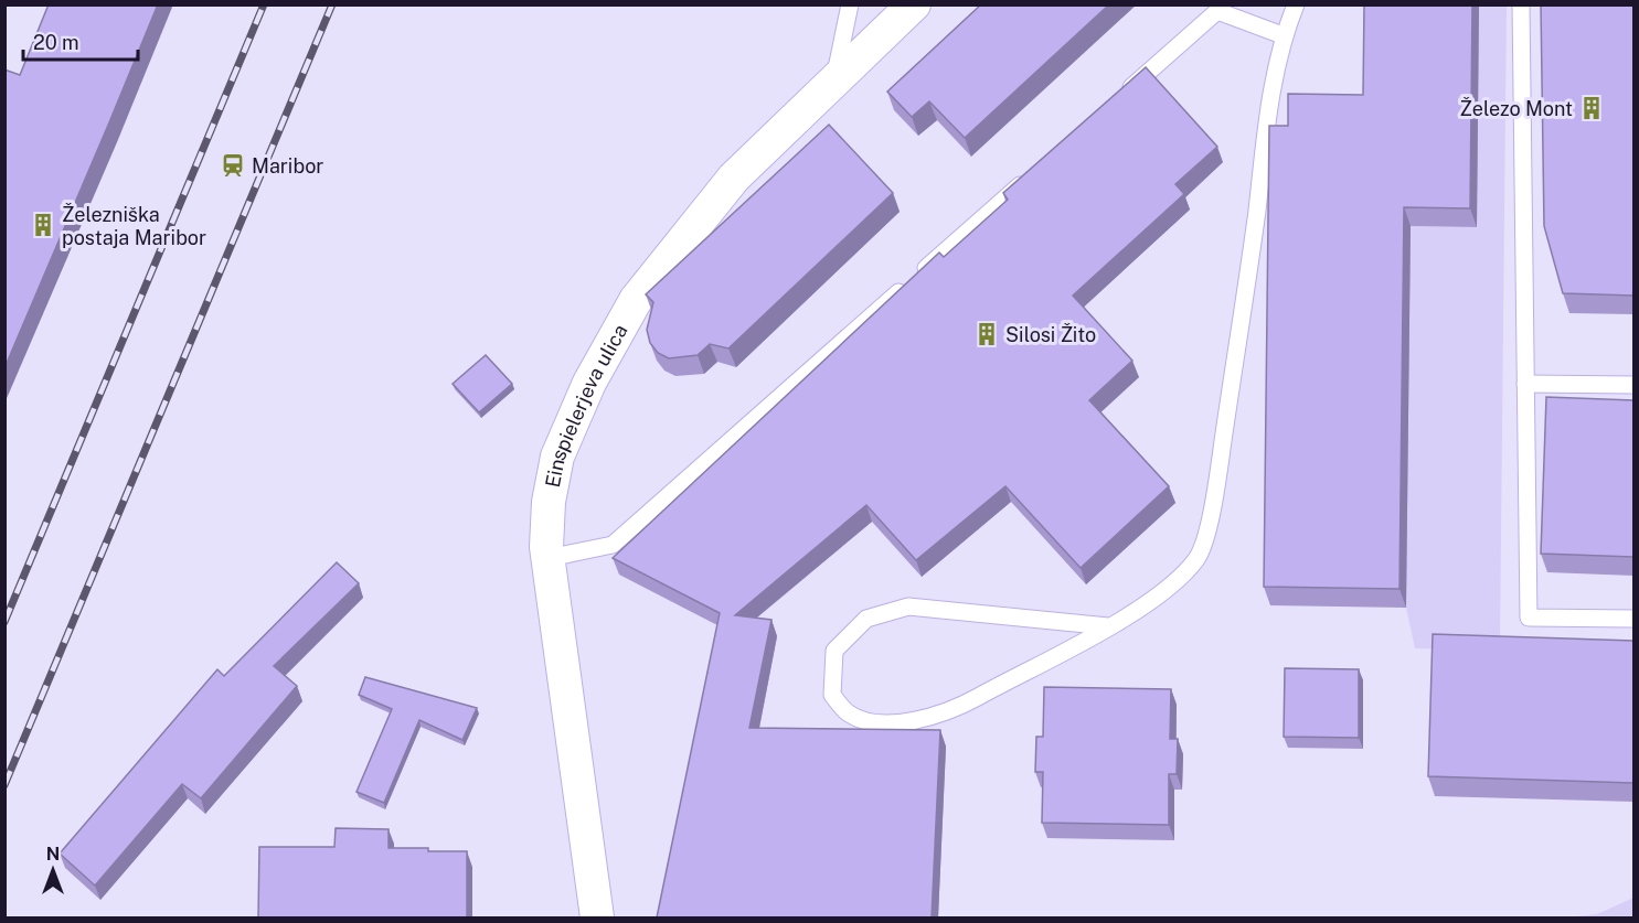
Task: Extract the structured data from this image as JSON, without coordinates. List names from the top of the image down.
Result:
{
  "streets": {
    "street": ["Einspielerjeva ulica"]
  },
  "places": {
    "building": ["Železo Mont", "Železniška postaja Maribor", "Silosi Žito"],
    "station": ["Maribor"]
  },
  "scale_bar": "20 m",
  "north": "top"
}
